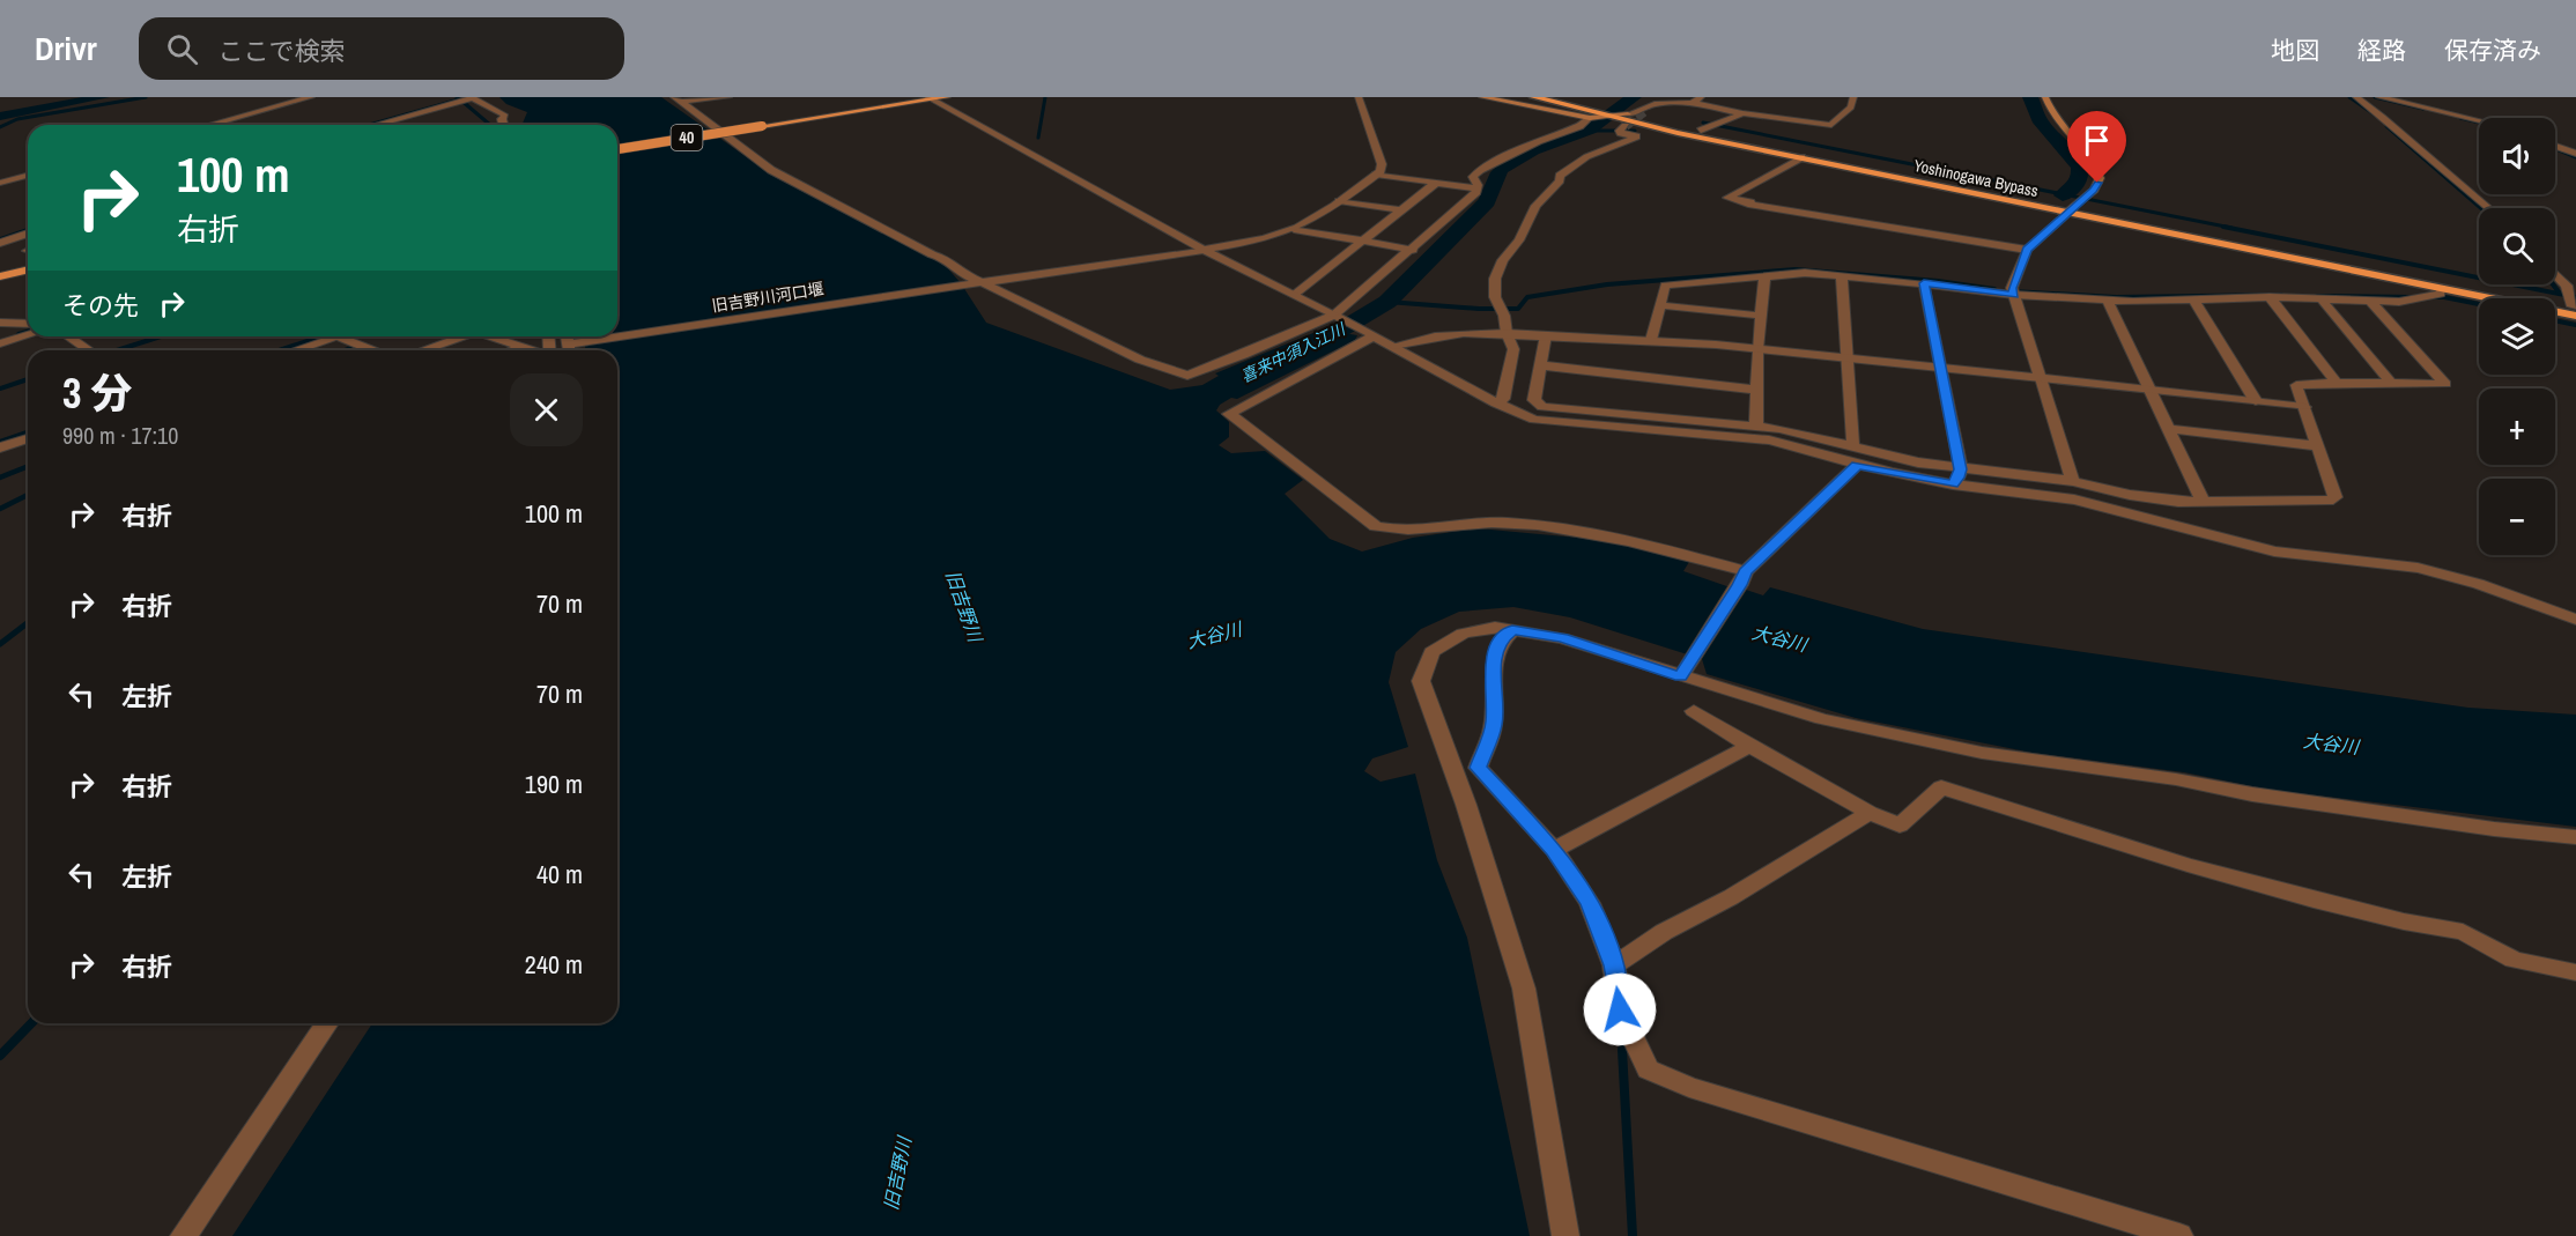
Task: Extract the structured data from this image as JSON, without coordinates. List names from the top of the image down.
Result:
{
  "streets": {
    "highway": ["Yoshinogawa Bypass"],
    "main road": ["40"],
    "street": ["旧吉野川河口堰"]
  },
  "water": ["喜来中須入江川", "旧吉野川", "大谷川"],
  "page": {
    "header": "Drivr",
    "search": "ここで検索",
    "nav": ["地図", "経路", "保存済み"],
    "map_buttons": ["+", "−"],
    "turn": ["100 m", "右折"],
    "then": "その先",
    "heading": ["3 分", "990 m · 17:10"],
    "list": [
      {
        "name": "右折",
        "value": "100 m"
      },
      {
        "name": "右折",
        "value": "70 m"
      },
      {
        "name": "左折",
        "value": "70 m"
      },
      {
        "name": "右折",
        "value": "190 m"
      },
      {
        "name": "左折",
        "value": "40 m"
      },
      {
        "name": "右折",
        "value": "240 m"
      }
    ]
  }
}
